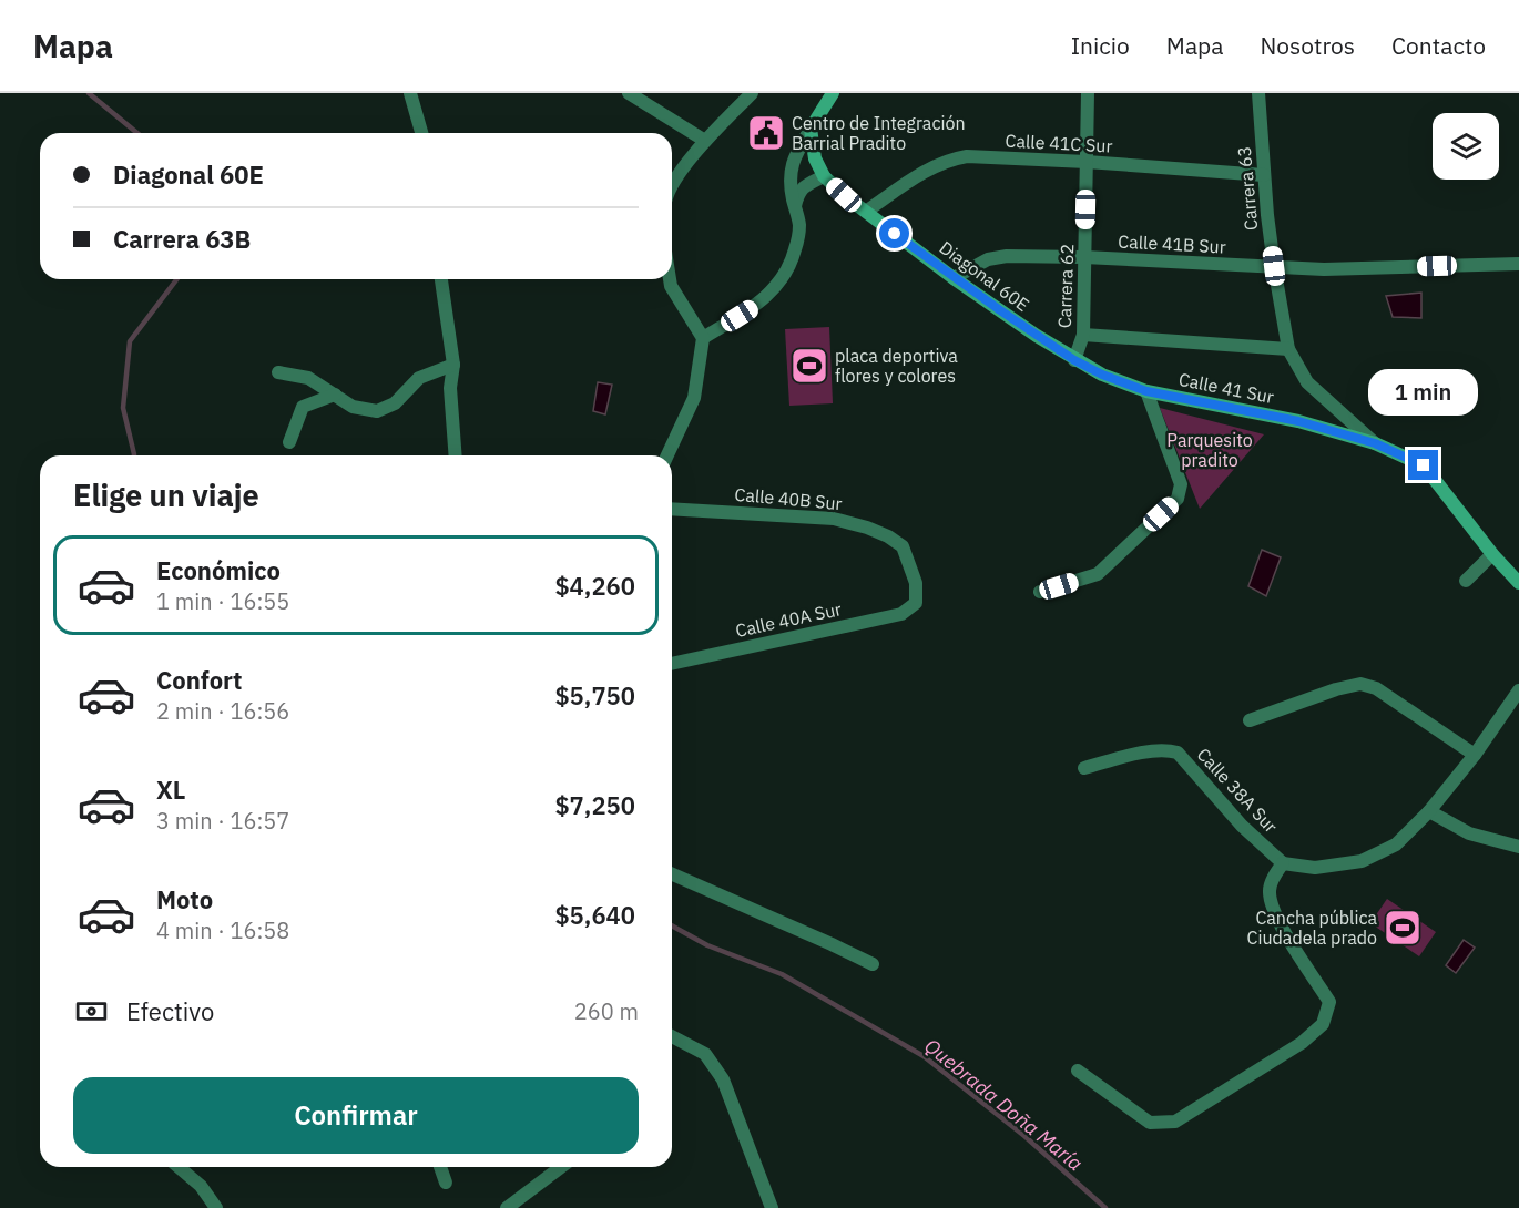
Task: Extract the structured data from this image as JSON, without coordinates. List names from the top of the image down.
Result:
{
  "streets": {
    "main road": ["Diagonal 60E", "Calle 41 Sur"],
    "street": [
      "Calle 41C Sur",
      "Carrera 63",
      "Calle 41B Sur",
      "Carrera 62",
      "Calle 40B Sur",
      "Calle 40A Sur",
      "Calle 38A Sur"
    ]
  },
  "crossings": [
    ["Calle 41C Sur", "Carrera 63"],
    ["Calle 41C Sur", "Diagonal 60E"],
    ["Calle 41C Sur", "Carrera 62"],
    ["Carrera 63", "Calle 41B Sur"],
    ["Carrera 63", "Calle 41 Sur"],
    ["Calle 41B Sur", "Diagonal 60E"],
    ["Calle 41B Sur", "Carrera 62"],
    ["Diagonal 60E", "Carrera 62"],
    ["Diagonal 60E", "Calle 41 Sur"],
    ["Carrera 62", "Calle 41 Sur"],
    ["Calle 40B Sur", "Calle 40A Sur"]
  ],
  "water": ["Quebrada Doña María"],
  "parks": ["Parquesito pradito"],
  "places": {
    "public building": ["Centro de Integración Barrial Pradito"],
    "sports": ["placa deportiva flores y colores", "Cancha pública Ciudadela prado"]
  },
  "page": {
    "header": "Mapa",
    "nav": [
      "Inicio",
      "Mapa",
      "Nosotros",
      "Contacto"
    ],
    "banner": ["Diagonal 60E", "Carrera 63B"],
    "bubble": "1 min",
    "heading": "Elige un viaje",
    "list": [
      {
        "name": "Económico",
        "note": "1 min · 16:55",
        "value": "$4,260"
      },
      {
        "name": "Confort",
        "note": "2 min · 16:56",
        "value": "$5,750"
      },
      {
        "name": "XL",
        "note": "3 min · 16:57",
        "value": "$7,250"
      },
      {
        "name": "Moto",
        "note": "4 min · 16:58",
        "value": "$5,640"
      }
    ],
    "pay": ["Efectivo", "260 m"],
    "buttons": "Confirmar"
  }
}
